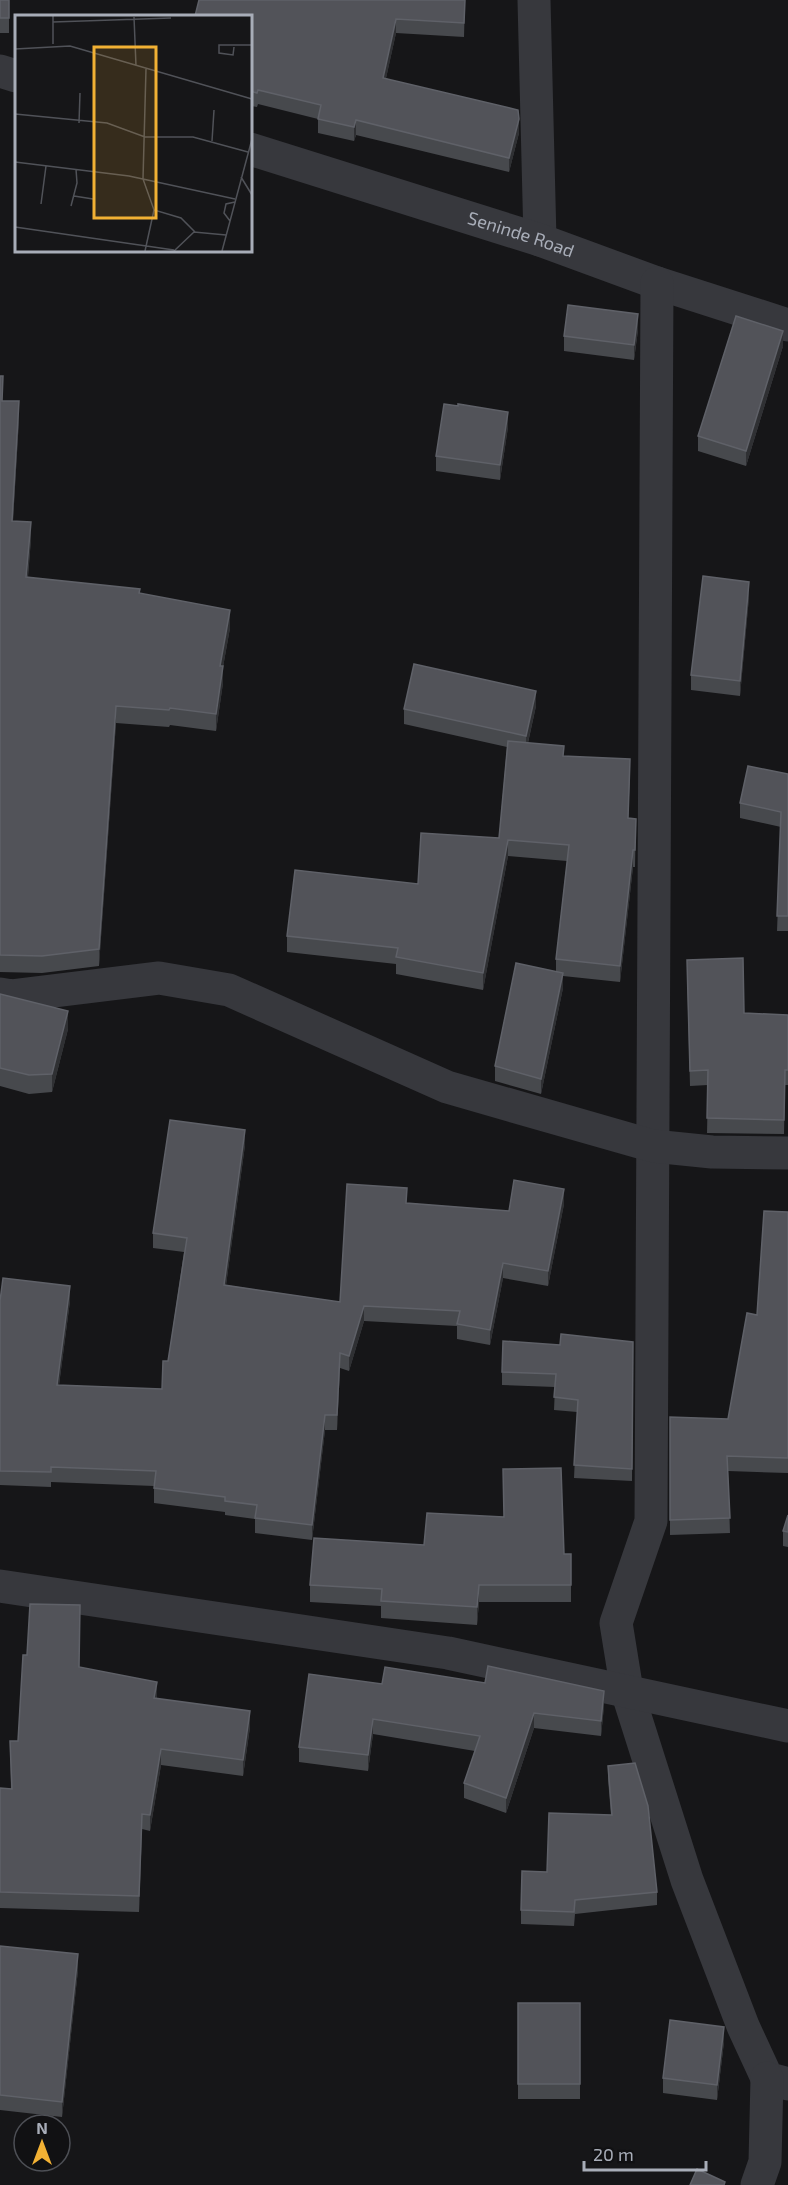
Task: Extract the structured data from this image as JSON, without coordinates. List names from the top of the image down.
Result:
{
  "streets": {
    "street": ["Seninde Road"]
  },
  "scale_bar": "20 m",
  "north": "top"
}
